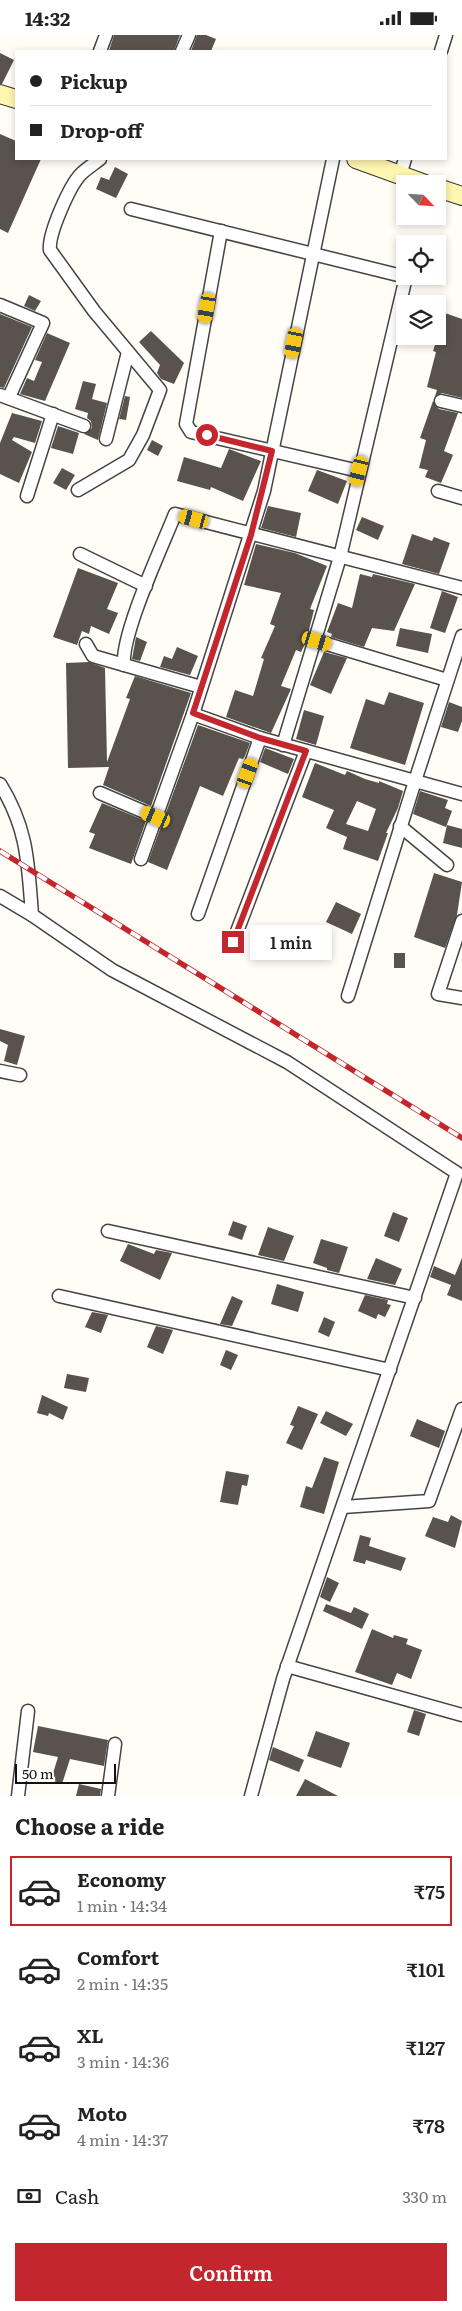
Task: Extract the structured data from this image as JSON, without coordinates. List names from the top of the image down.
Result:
{
  "scale_bar": "50 m",
  "north": "bottom right",
  "page": {
    "status": "14:32",
    "banner": ["Pickup", "Drop-off"],
    "bubble": "1 min",
    "scale": "50 m",
    "heading": "Choose a ride",
    "list": [
      {
        "name": "Economy",
        "note": "1 min · 14:34",
        "value": "₹75"
      },
      {
        "name": "Comfort",
        "note": "2 min · 14:35",
        "value": "₹101"
      },
      {
        "name": "XL",
        "note": "3 min · 14:36",
        "value": "₹127"
      },
      {
        "name": "Moto",
        "note": "4 min · 14:37",
        "value": "₹78"
      }
    ],
    "pay": ["Cash", "330 m"],
    "buttons": "Confirm"
  }
}
